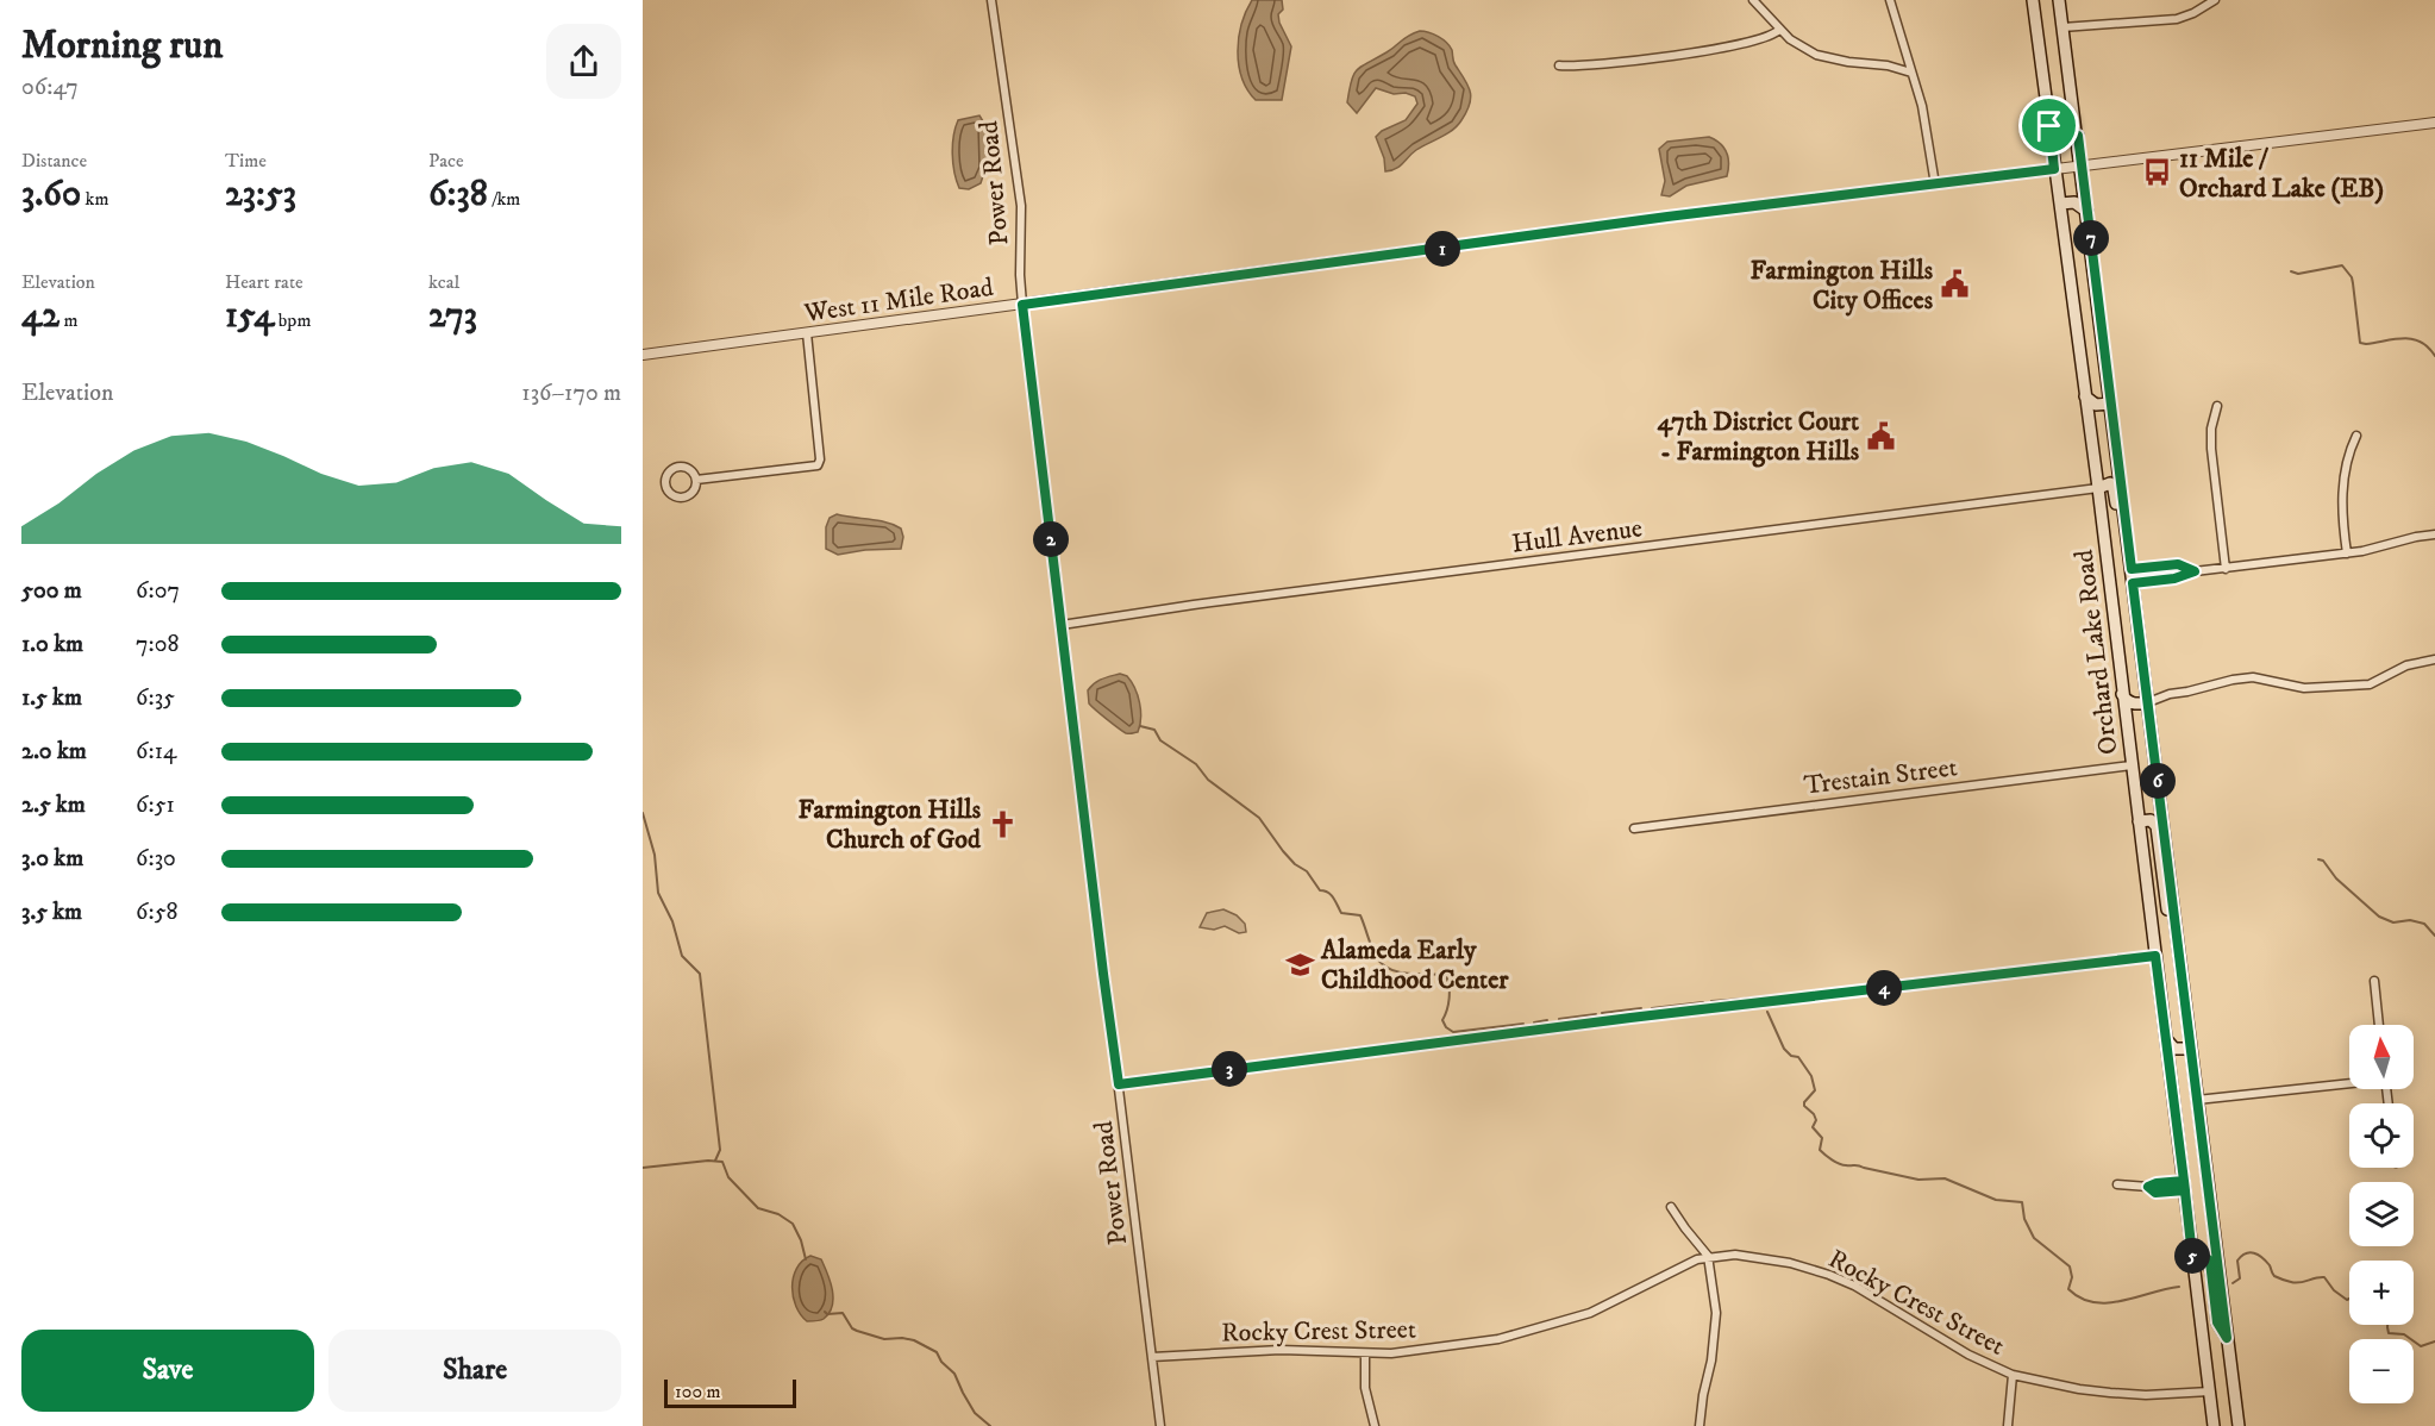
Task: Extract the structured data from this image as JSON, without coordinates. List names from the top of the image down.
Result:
{
  "streets": {
    "main road": ["Orchard Lake Road"],
    "street": [
      "Power Road",
      "West 11 Mile Road",
      "Hull Avenue",
      "Trestain Street",
      "Rocky Crest Street"
    ]
  },
  "crossings": [
    ["Power Road", "West 11 Mile Road"],
    ["Power Road", "Hull Avenue"],
    ["Power Road", "Rocky Crest Street"],
    ["West 11 Mile Road", "Orchard Lake Road"],
    ["Hull Avenue", "Orchard Lake Road"],
    ["Orchard Lake Road", "Trestain Street"],
    ["Orchard Lake Road", "Rocky Crest Street"]
  ],
  "places": {
    "bus stop": ["11 Mile / Orchard Lake (EB)"],
    "public building": ["Farmington Hills City Offices", "47th District Court - Farmington Hills"],
    "church": ["Farmington Hills Church of God"],
    "school or university": ["Alameda Early Childhood Center"]
  },
  "scale_bar": "100 m",
  "north": "top",
  "page": {
    "heading": ["Morning run", "06:47"],
    "stats": [
      ["Distance", "3.60 km"],
      ["Time", "23:53"],
      ["Pace", "6:38 /km"],
      ["Elevation", "42 m"],
      ["Heart rate", "154 bpm"],
      ["kcal", "273"]
    ],
    "pins": [
      "7",
      "1",
      "2",
      "6",
      "4",
      "3",
      "5"
    ],
    "chart": ["Elevation", "136–170 m"],
    "list": [
      {
        "name": "500 m",
        "note": "6:07"
      },
      {
        "name": "1.0 km",
        "note": "7:08"
      },
      {
        "name": "1.5 km",
        "note": "6:35"
      },
      {
        "name": "2.0 km",
        "note": "6:14"
      },
      {
        "name": "2.5 km",
        "note": "6:51"
      },
      {
        "name": "3.0 km",
        "note": "6:30"
      },
      {
        "name": "3.5 km",
        "note": "6:58"
      }
    ],
    "map_buttons": ["+", "−"],
    "buttons": ["Save", "Share"],
    "scale": "100 m"
  }
}
